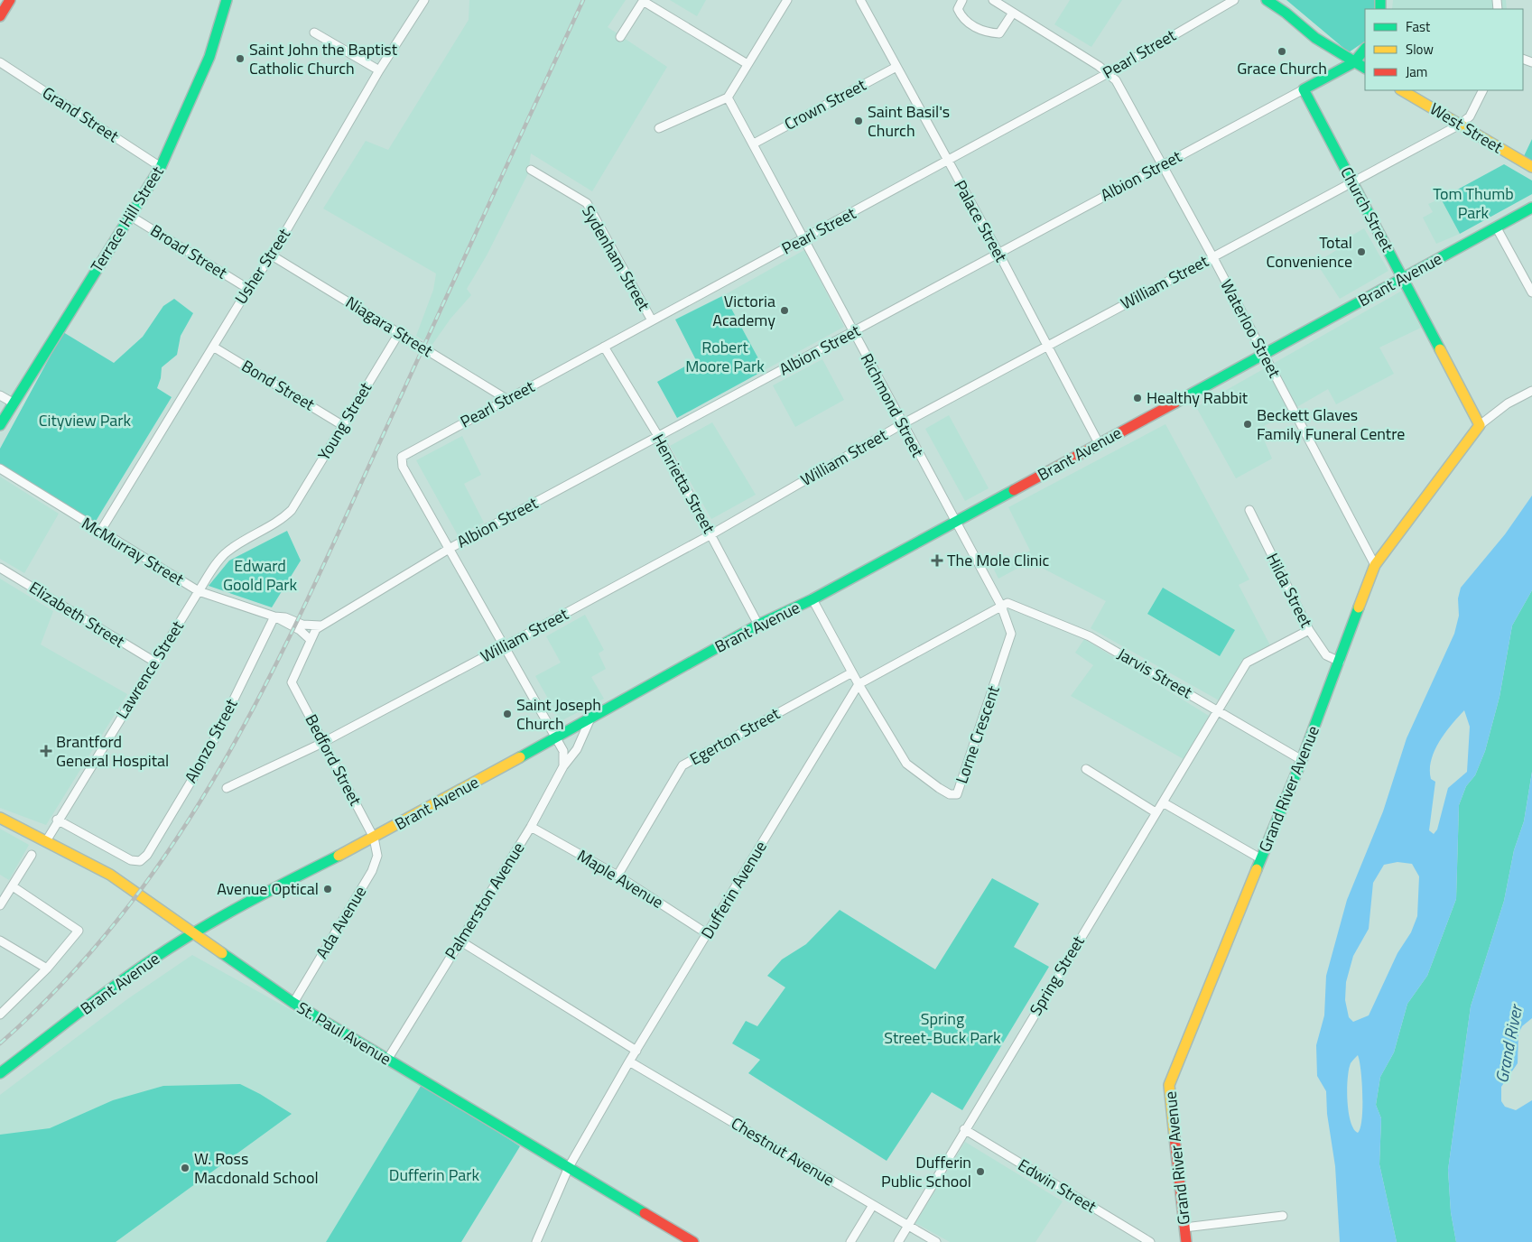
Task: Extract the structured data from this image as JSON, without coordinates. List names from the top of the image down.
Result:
{
  "streets": {
    "main road": [
      "West Street",
      "Albion Street",
      "Church Street",
      "Terrace Hill Street",
      "Brant Avenue",
      "Grand River Avenue",
      "St. Paul Avenue"
    ],
    "street": [
      "Pearl Street",
      "Crown Street",
      "Grand Street",
      "Palace Street",
      "Broad Street",
      "Sydenham Street",
      "Usher Street",
      "William Street",
      "Niagara Street",
      "Waterloo Street",
      "Bond Street",
      "Richmond Street",
      "Young Street",
      "Henrietta Street",
      "McMurray Street",
      "Hilda Street",
      "Elizabeth Street",
      "Lawrence Street",
      "Jarvis Street",
      "Lorne Crescent",
      "Egerton Street",
      "Alonzo Street",
      "Bedford Street",
      "Maple Avenue",
      "Dufferin Avenue",
      "Palmerston Avenue",
      "Ada Avenue",
      "Spring Street",
      "Chestnut Avenue",
      "Edwin Street"
    ]
  },
  "crossings": [
    ["Pearl Street", "Albion Street"],
    ["Pearl Street", "Palace Street"],
    ["Pearl Street", "Sydenham Street"],
    ["Pearl Street", "Niagara Street"],
    ["Pearl Street", "Waterloo Street"],
    ["Pearl Street", "Richmond Street"],
    ["Pearl Street", "Henrietta Street"],
    ["Crown Street", "Palace Street"],
    ["Crown Street", "Richmond Street"],
    ["Grand Street", "Terrace Hill Street"],
    ["West Street", "William Street"],
    ["Albion Street", "Church Street"],
    ["Albion Street", "Palace Street"],
    ["Albion Street", "Waterloo Street"],
    ["Albion Street", "Richmond Street"],
    ["Albion Street", "Henrietta Street"],
    ["Albion Street", "McMurray Street"],
    ["Albion Street", "Bedford Street"],
    ["Church Street", "Brant Avenue"],
    ["Church Street", "William Street"],
    ["Church Street", "Grand River Avenue"],
    ["Terrace Hill Street", "Broad Street"],
    ["Palace Street", "Brant Avenue"],
    ["Palace Street", "William Street"],
    ["Broad Street", "Usher Street"],
    ["Usher Street", "Niagara Street"],
    ["Usher Street", "Bond Street"],
    ["Usher Street", "McMurray Street"],
    ["Brant Avenue", "Waterloo Street"],
    ["Brant Avenue", "Richmond Street"],
    ["Brant Avenue", "Henrietta Street"],
    ["Brant Avenue", "Lorne Crescent"],
    ["Brant Avenue", "Bedford Street"],
    ["Brant Avenue", "Palmerston Avenue"],
    ["Brant Avenue", "Ada Avenue"],
    ["Brant Avenue", "St. Paul Avenue"],
    ["William Street", "Waterloo Street"],
    ["William Street", "Richmond Street"],
    ["William Street", "Henrietta Street"],
    ["William Street", "Bedford Street"],
    ["Niagara Street", "Young Street"],
    ["Waterloo Street", "Grand River Avenue"],
    ["Bond Street", "Young Street"],
    ["Richmond Street", "Lorne Crescent"],
    ["Young Street", "McMurray Street"],
    ["Young Street", "Lawrence Street"],
    ["McMurray Street", "Lawrence Street"],
    ["McMurray Street", "Alonzo Street"],
    ["Hilda Street", "Grand River Avenue"],
    ["Hilda Street", "Spring Street"],
    ["Elizabeth Street", "Lawrence Street"],
    ["Lawrence Street", "Alonzo Street"],
    ["Lawrence Street", "St. Paul Avenue"],
    ["Jarvis Street", "Lorne Crescent"],
    ["Jarvis Street", "Grand River Avenue"],
    ["Jarvis Street", "Spring Street"],
    ["Lorne Crescent", "Egerton Street"],
    ["Lorne Crescent", "Dufferin Avenue"],
    ["Egerton Street", "Maple Avenue"],
    ["Bedford Street", "Ada Avenue"],
    ["Maple Avenue", "Dufferin Avenue"],
    ["Maple Avenue", "Palmerston Avenue"],
    ["Dufferin Avenue", "St. Paul Avenue"],
    ["Dufferin Avenue", "Chestnut Avenue"],
    ["Palmerston Avenue", "St. Paul Avenue"],
    ["Ada Avenue", "St. Paul Avenue"],
    ["Spring Street", "Chestnut Avenue"],
    ["Spring Street", "Edwin Street"]
  ],
  "water": ["Grand River"],
  "parks": [
    "Tom Thumb Park",
    "Robert Moore Park",
    "Cityview Park",
    "Edward Goold Park",
    "Spring Street-Buck Park",
    "Dufferin Park"
  ],
  "places": {
    "other": [
      "Grace Church",
      "Saint John the Baptist Catholic Church",
      "Saint Basil's Church",
      "Total Convenience",
      "Victoria Academy",
      "Healthy Rabbit",
      "Beckett Glaves Family Funeral Centre",
      "Saint Joseph Church",
      "Avenue Optical",
      "W. Ross Macdonald School",
      "Dufferin Public School"
    ],
    "health": ["The Mole Clinic", "Brantford General Hospital"]
  },
  "legend": ["Fast", "Slow", "Jam"]
}
